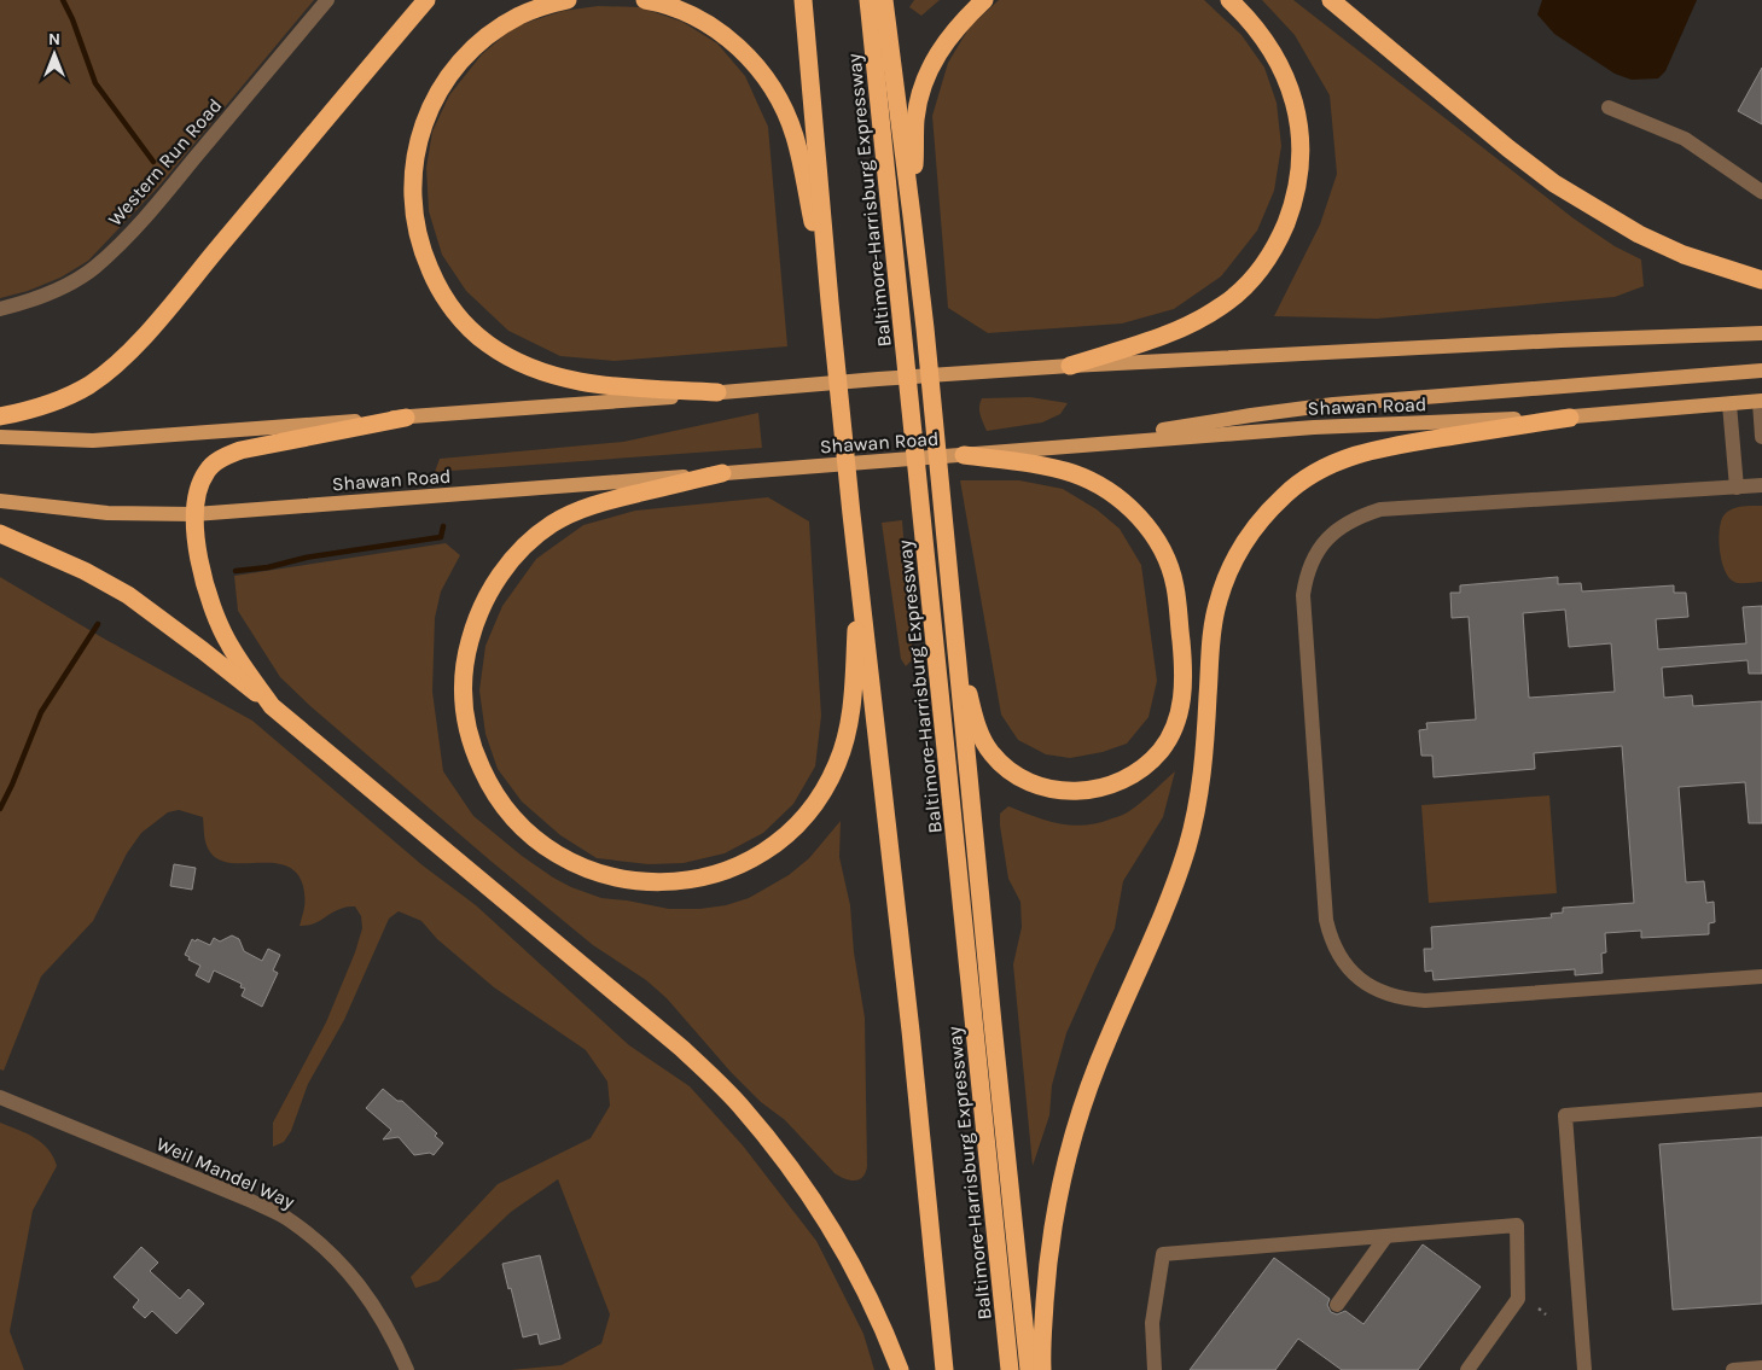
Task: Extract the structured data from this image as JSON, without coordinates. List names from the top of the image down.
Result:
{
  "streets": {
    "highway": ["Baltimore-Harrisburg Expressway"],
    "main road": ["Shawan Road"],
    "street": ["Western Run Road", "Weil Mandel Way"]
  },
  "north": "top"
}
